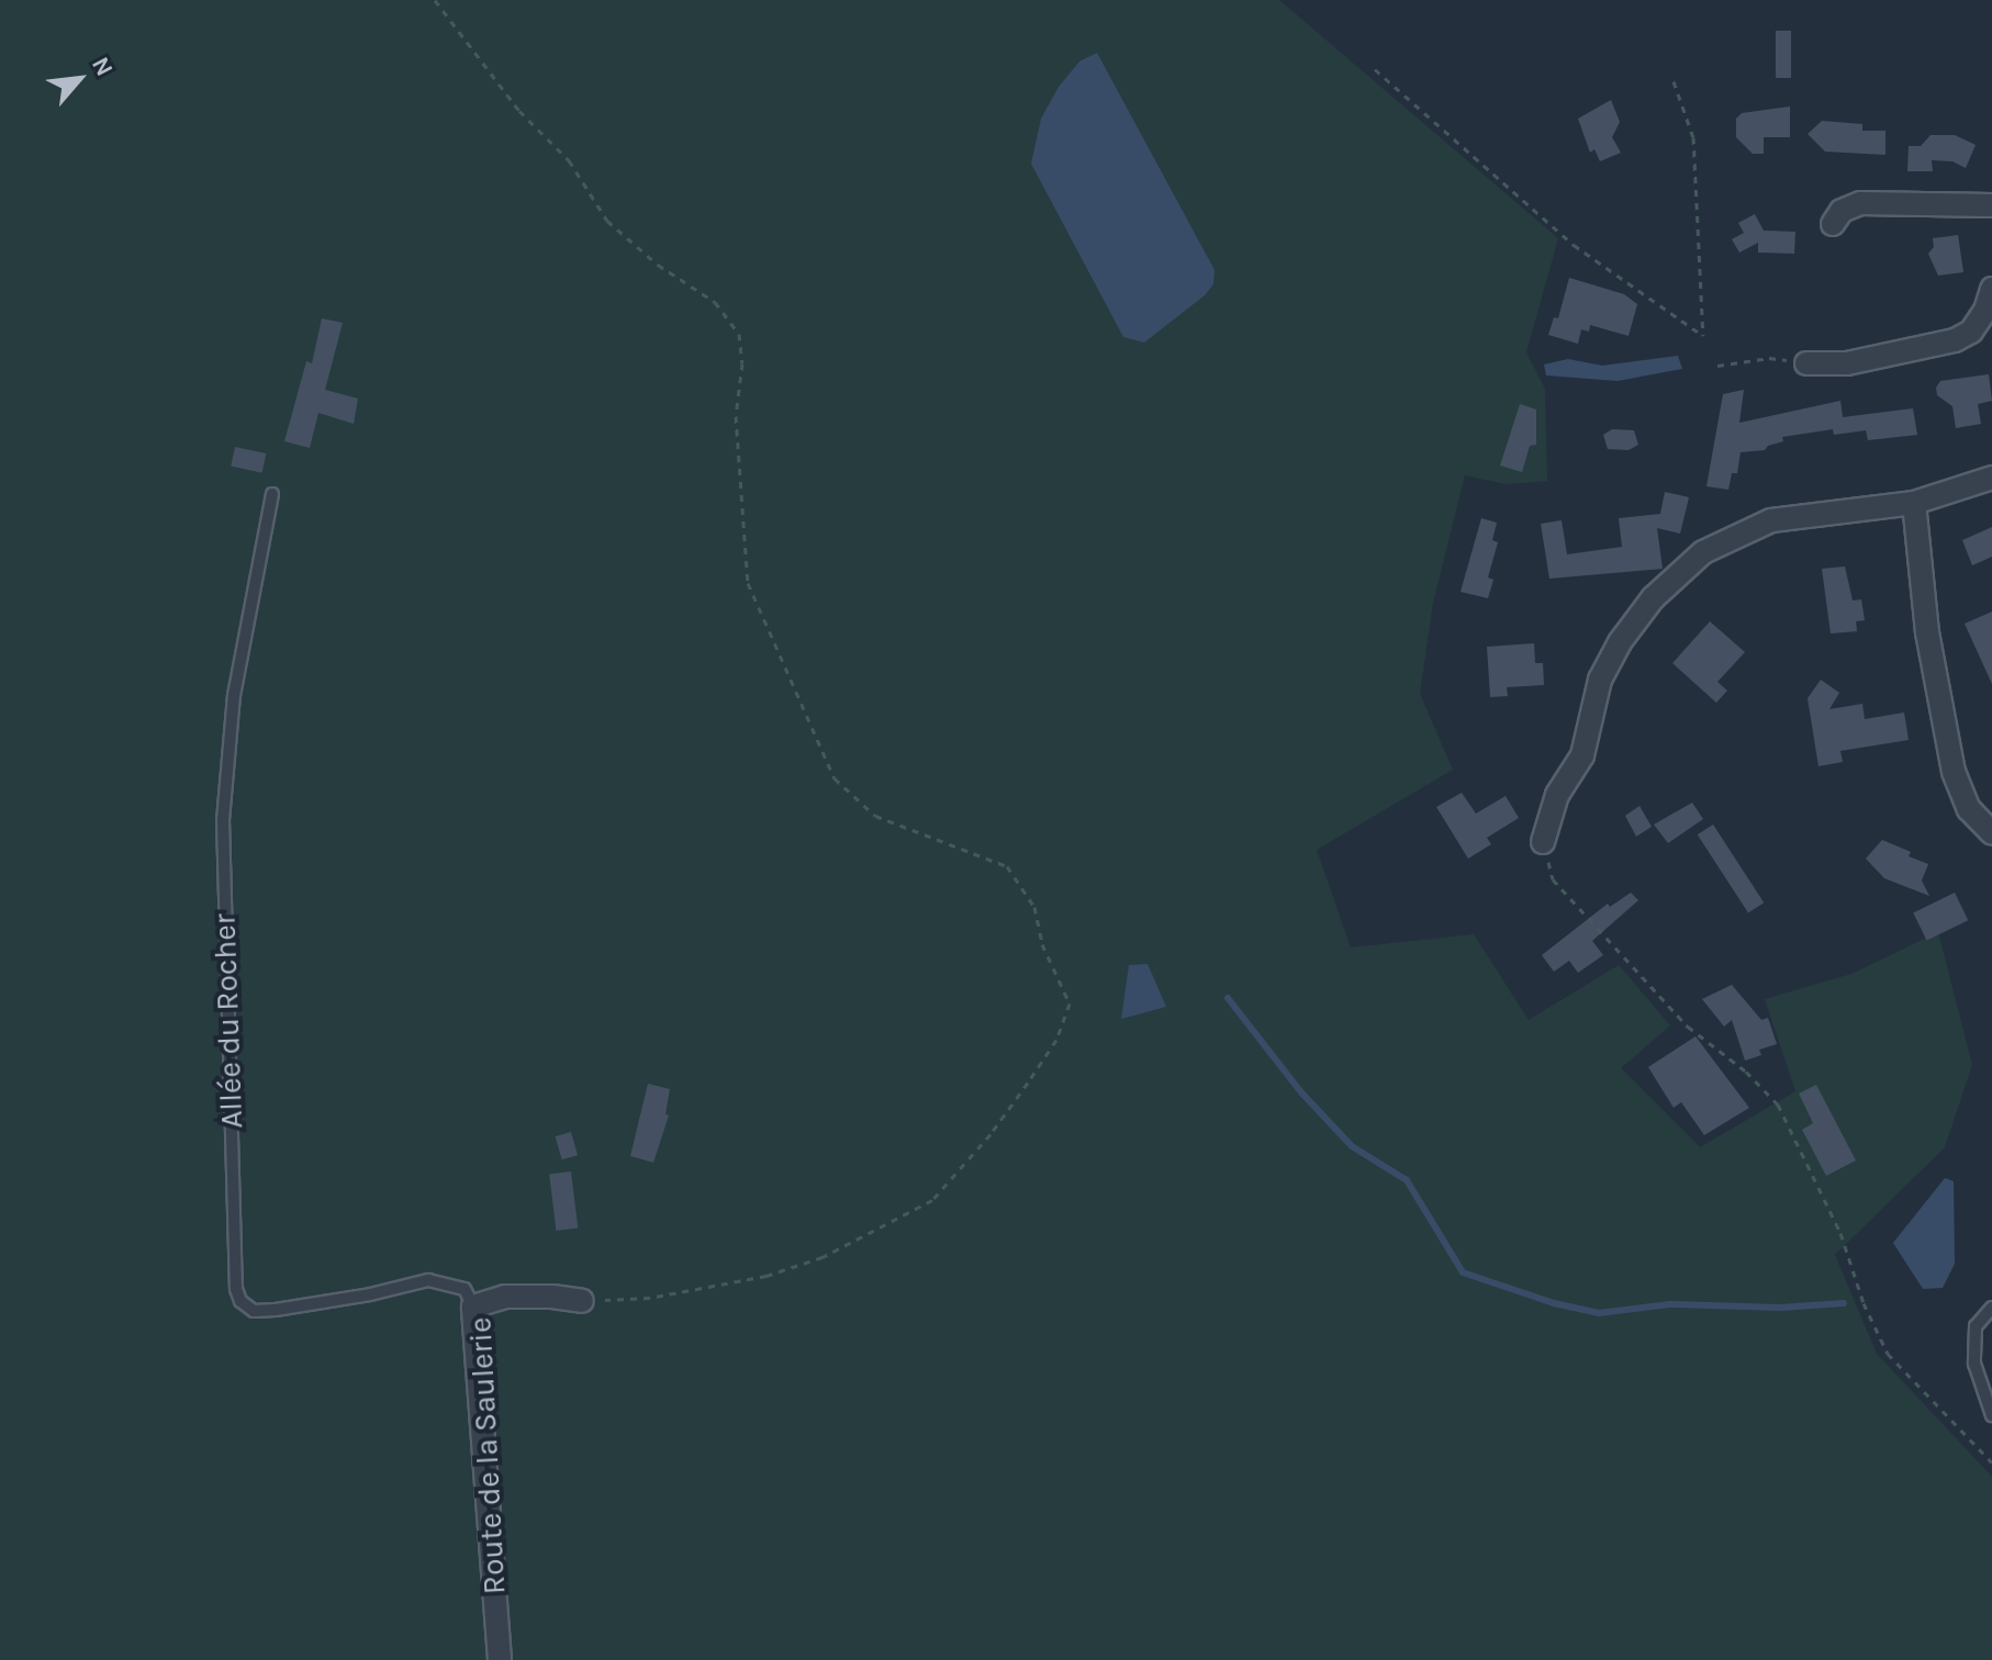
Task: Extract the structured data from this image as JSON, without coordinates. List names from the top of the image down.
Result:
{
  "streets": {
    "street": ["Route de la Saulerie"],
    "lane": ["Allée du Rocher"]
  },
  "crossings": [
    ["Allée du Rocher", "Route de la Saulerie"]
  ],
  "north": "top right"
}
